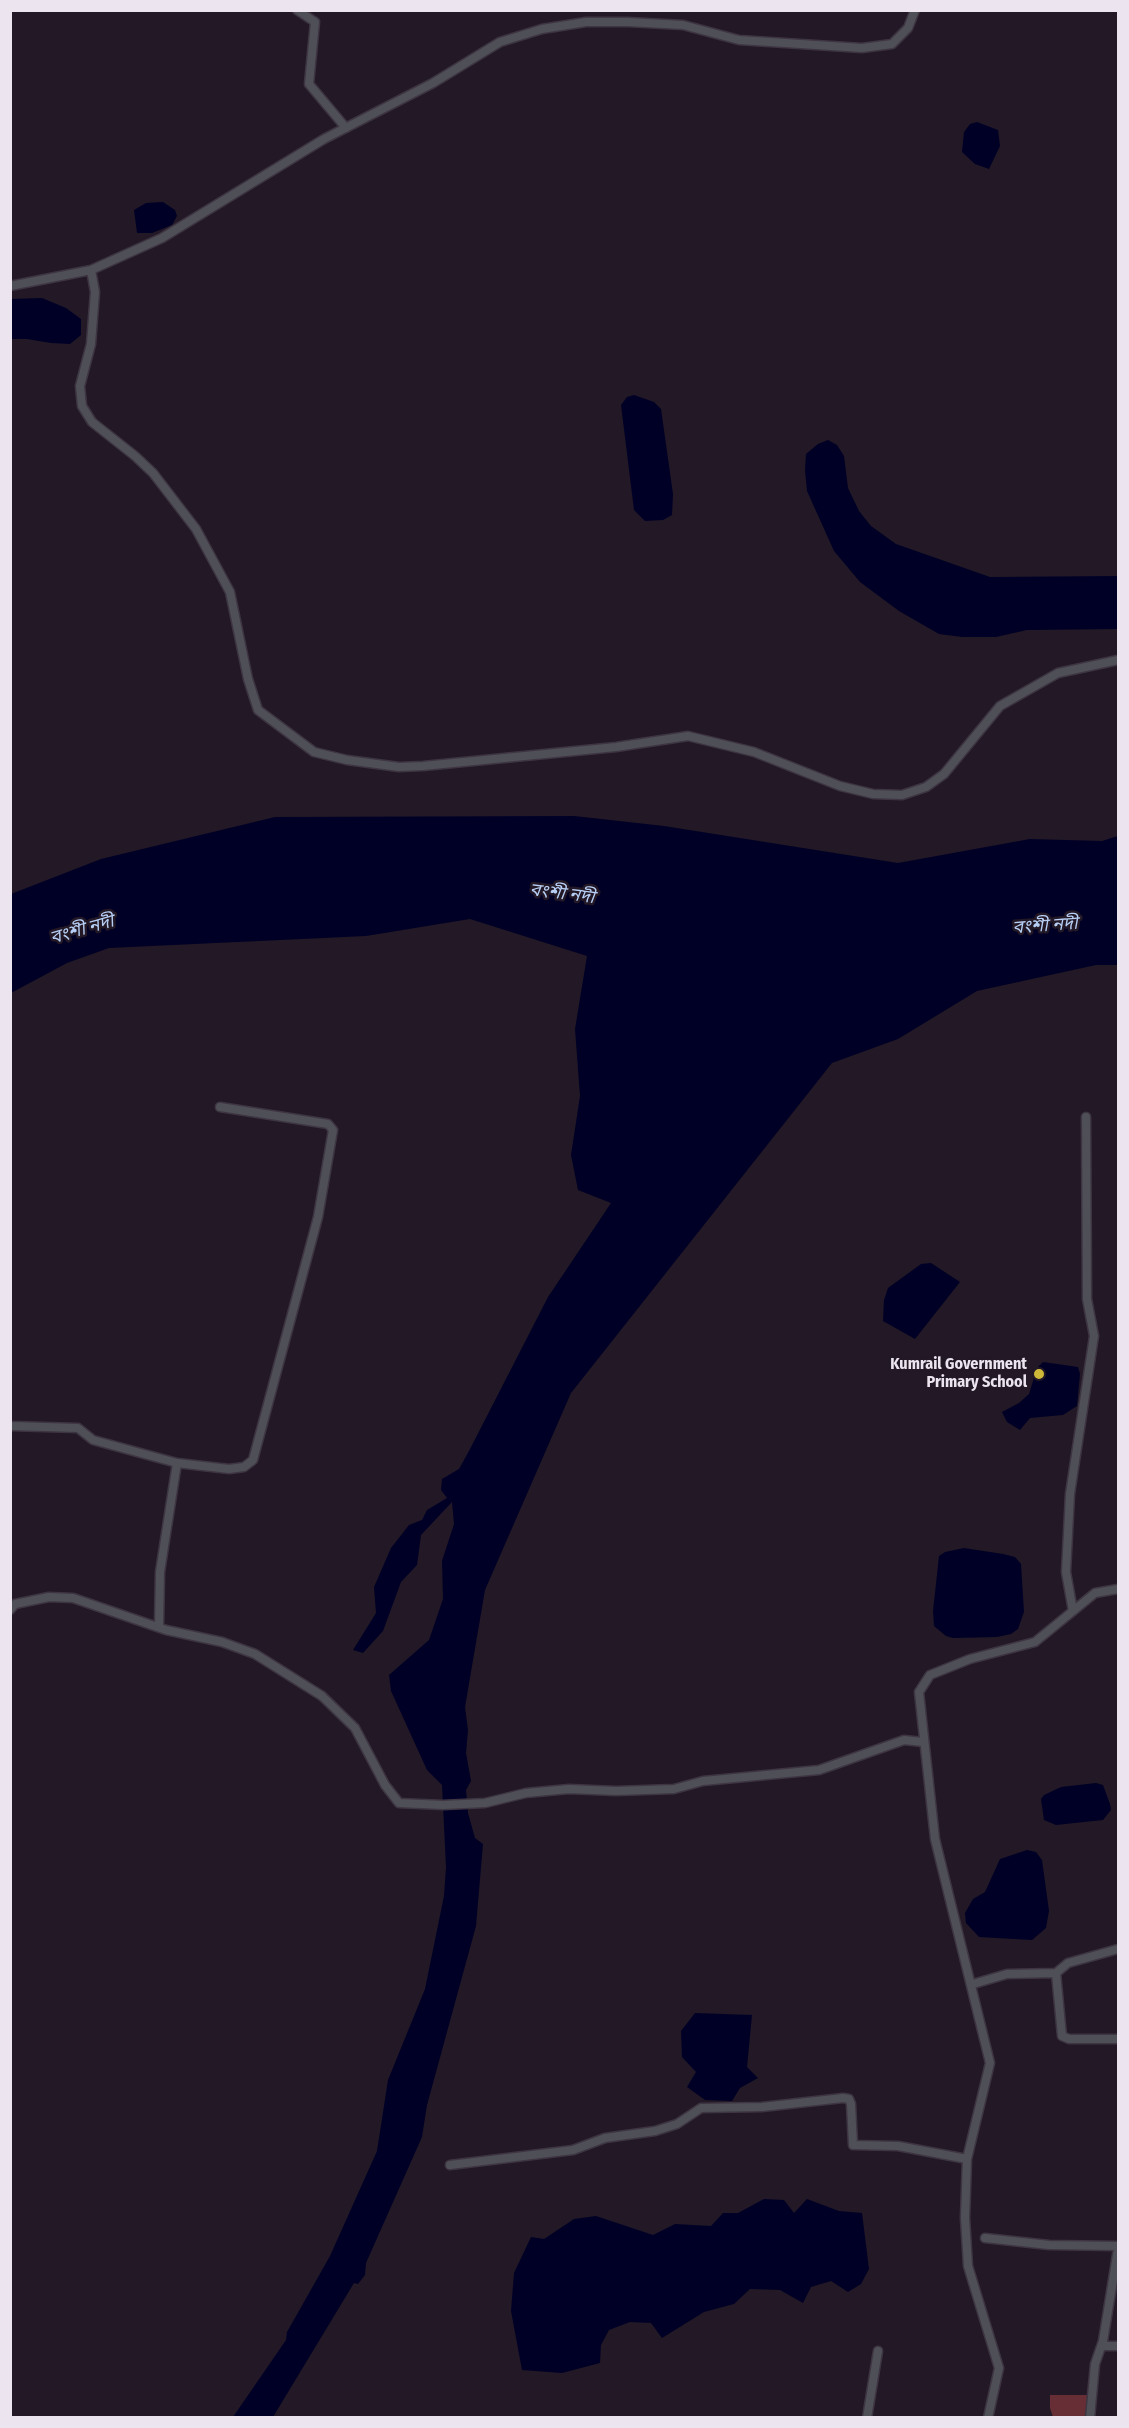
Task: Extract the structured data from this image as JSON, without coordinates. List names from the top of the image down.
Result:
{
  "water": ["বংশী নদী"],
  "places": ["Kumrail Government Primary School"]
}
